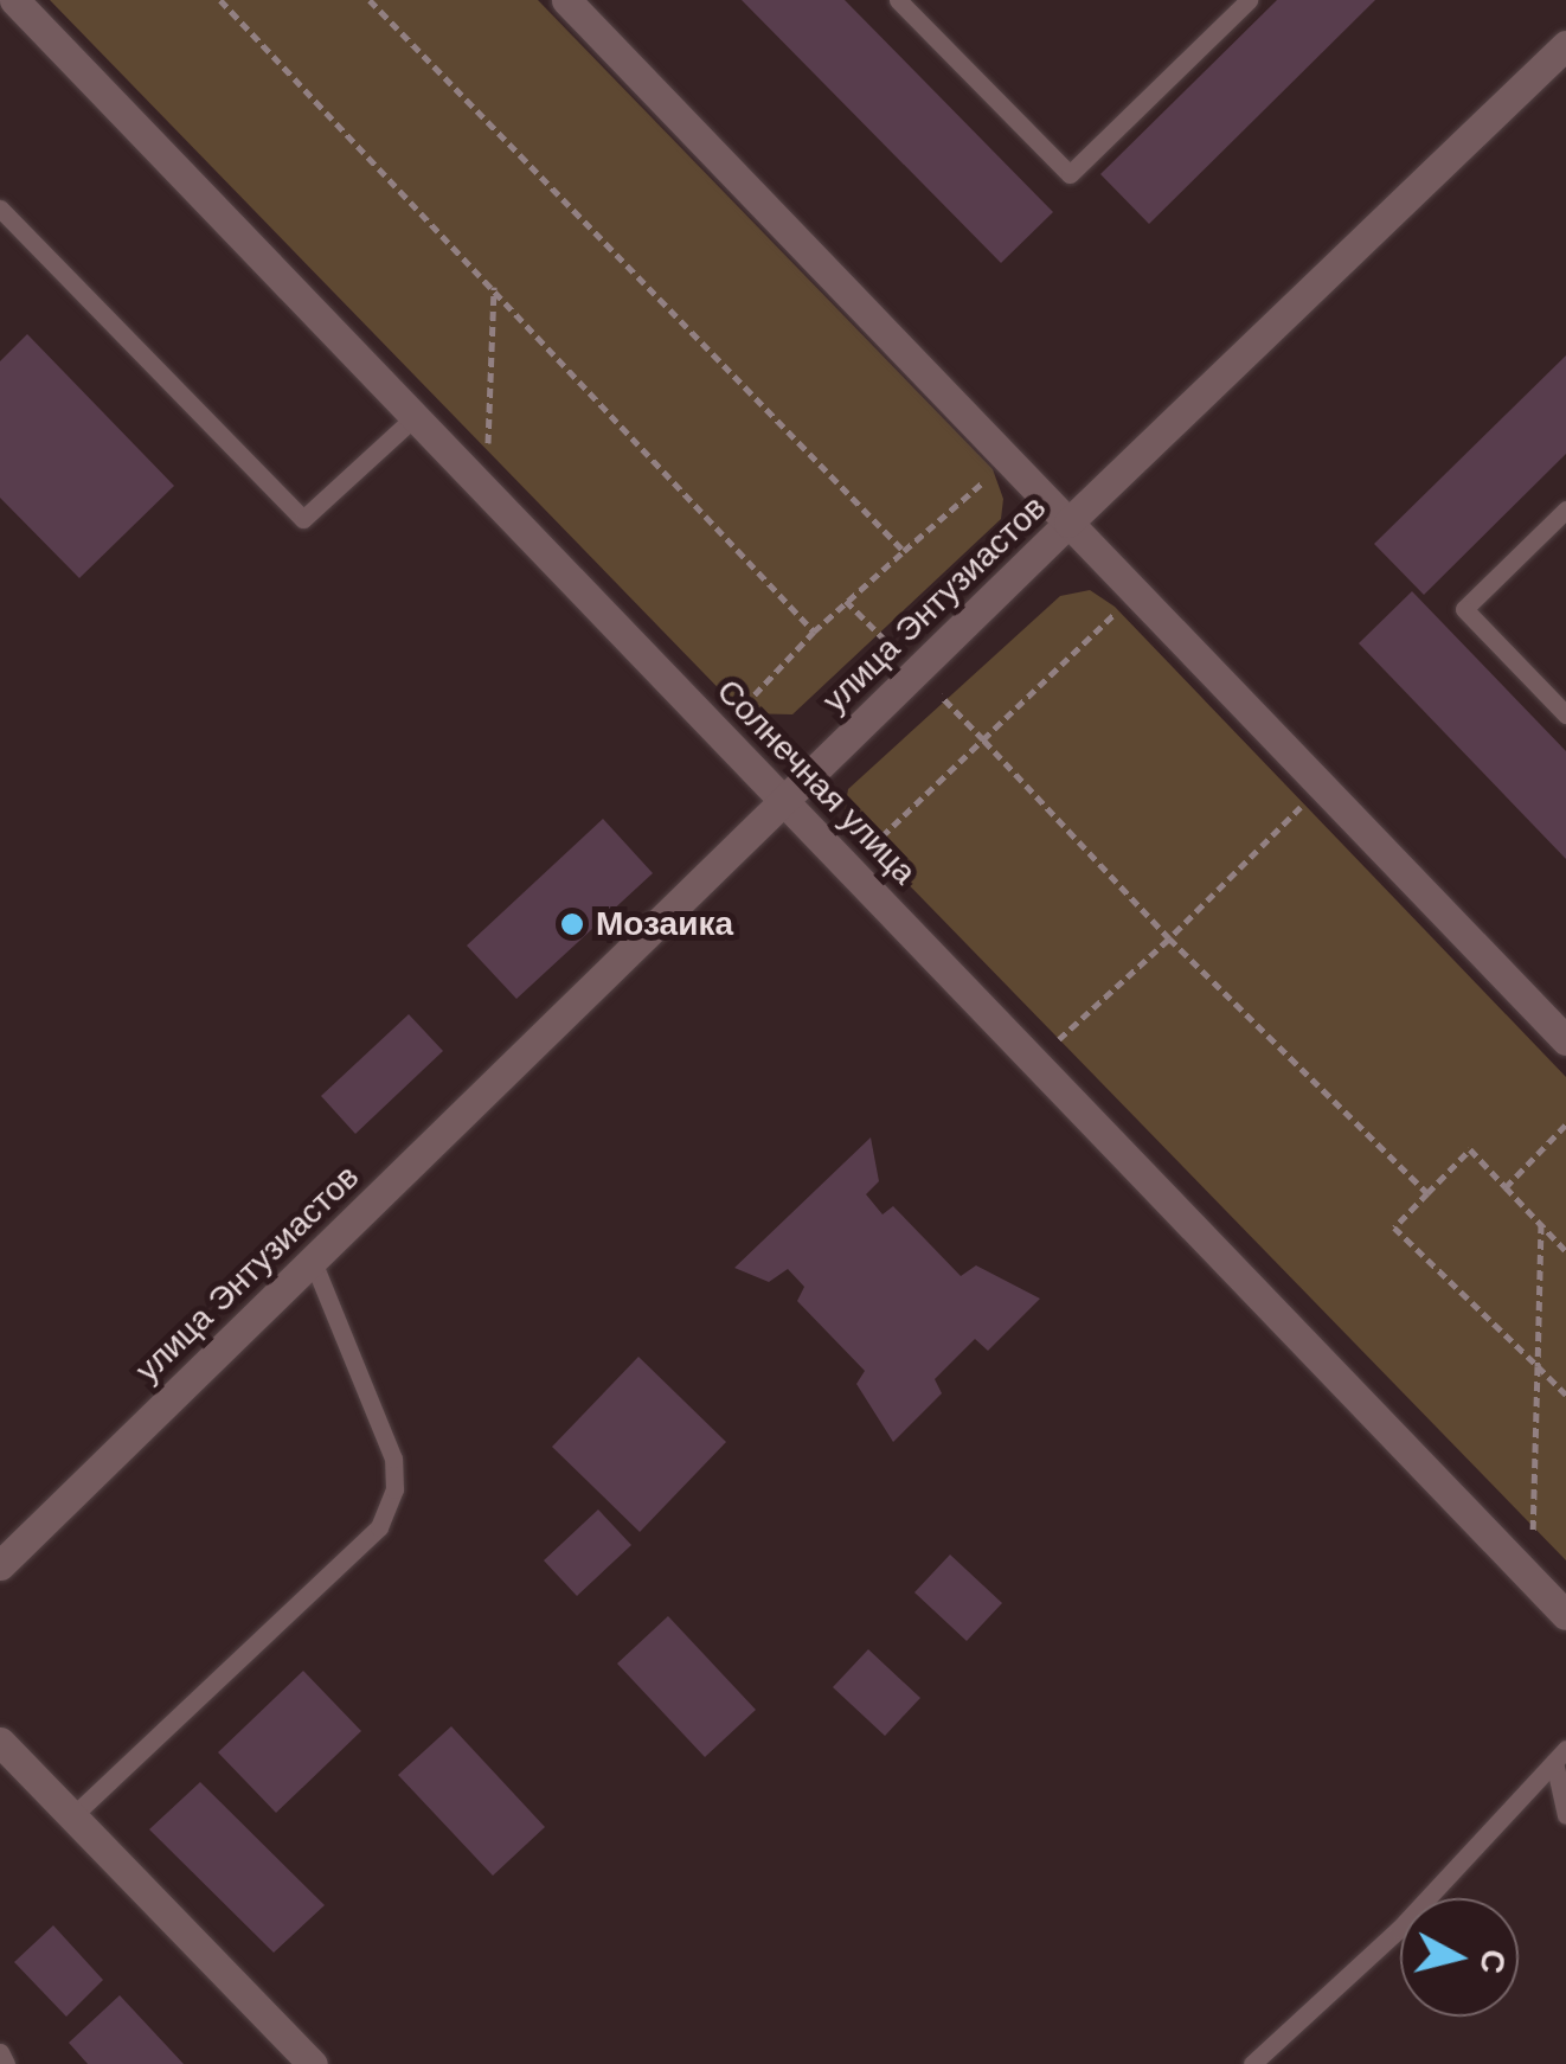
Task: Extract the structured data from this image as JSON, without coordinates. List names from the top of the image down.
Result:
{
  "streets": {
    "street": ["улица Энтузиастов", "Солнечная улица"]
  },
  "crossings": [
    ["улица Энтузиастов", "Солнечная улица"]
  ],
  "places": ["Мозаика"],
  "north": "right"
}
